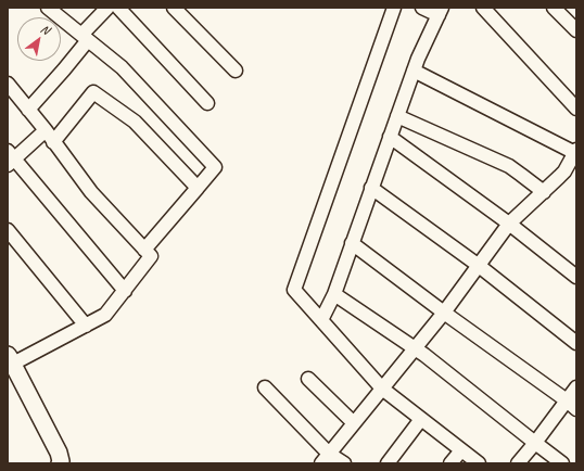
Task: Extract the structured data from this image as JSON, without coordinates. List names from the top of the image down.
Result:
{
  "north": "top right"
}
